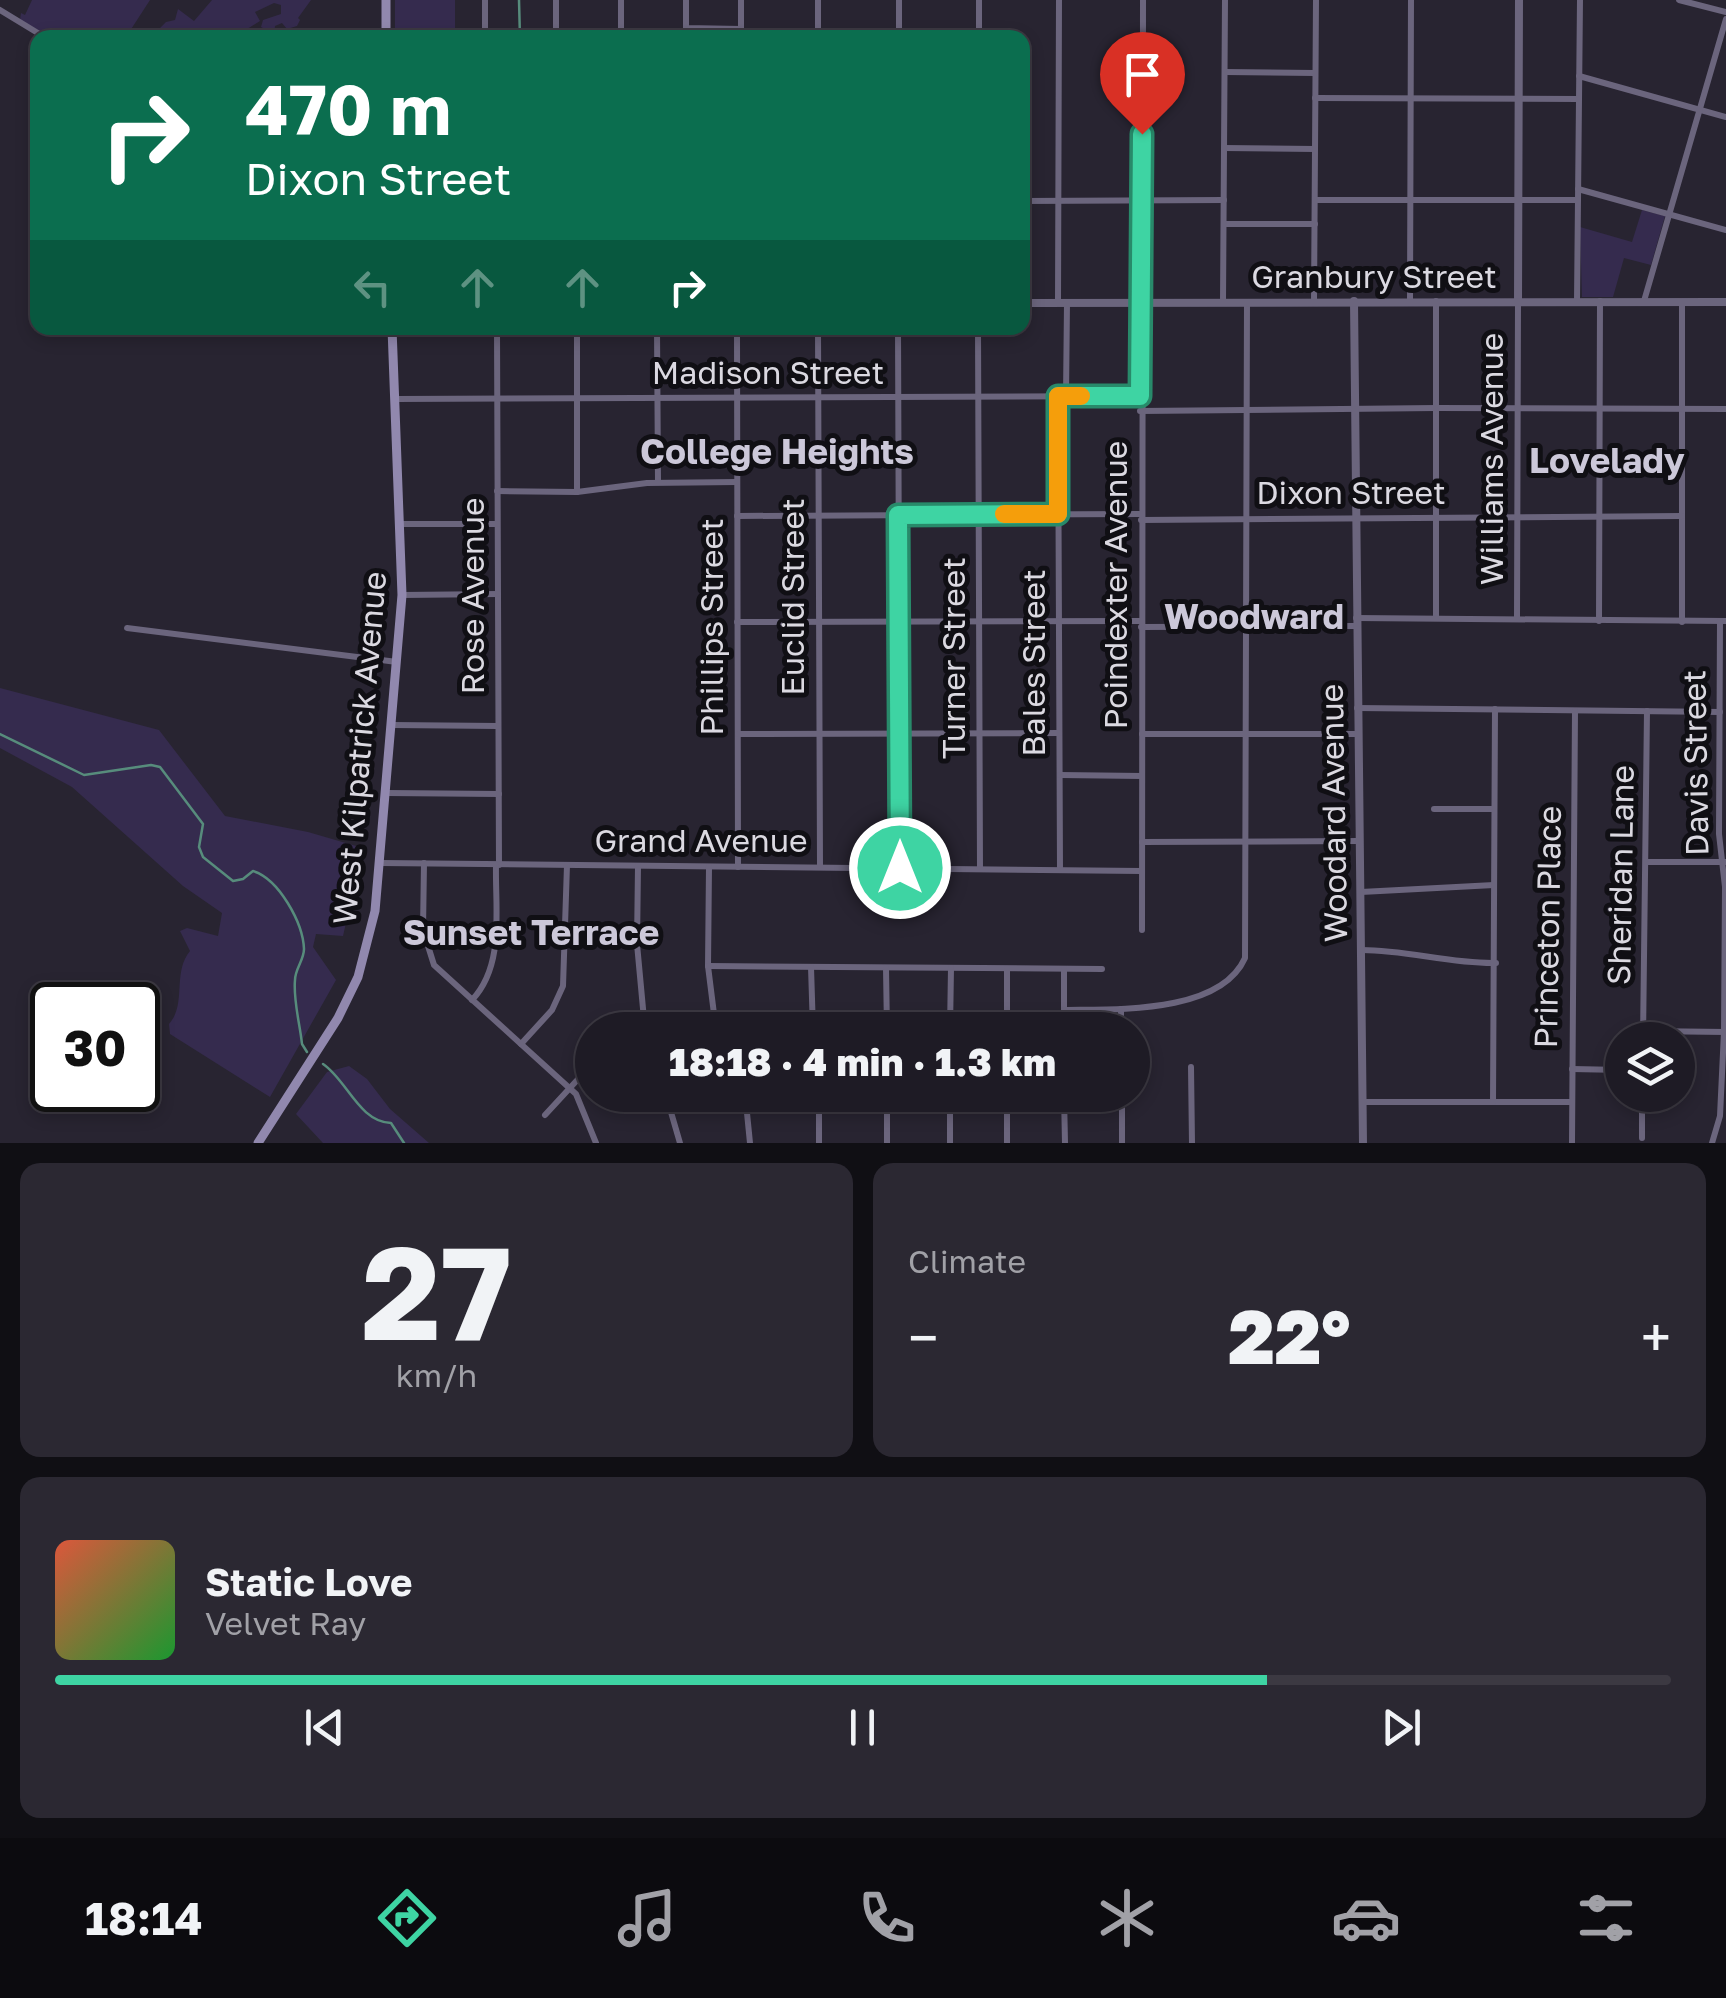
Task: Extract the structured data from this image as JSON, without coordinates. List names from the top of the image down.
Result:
{
  "streets": {
    "main road": ["West Kilpatrick Avenue"],
    "street": [
      "Granbury Street",
      "Madison Street",
      "Williams Avenue",
      "Dixon Street",
      "Poindexter Avenue",
      "Rose Avenue",
      "Euclid Street",
      "Phillips Street",
      "Turner Street",
      "Bales Street",
      "Davis Street",
      "Woodard Avenue",
      "Grand Avenue",
      "Sheridan Lane",
      "Princeton Place"
    ]
  },
  "crossings": [
    ["Granbury Street", "Williams Avenue"],
    ["Granbury Street", "Poindexter Avenue"],
    ["Granbury Street", "Bales Street"],
    ["Granbury Street", "Woodard Avenue"],
    ["Madison Street", "Poindexter Avenue"],
    ["Madison Street", "Rose Avenue"],
    ["Madison Street", "Euclid Street"],
    ["Madison Street", "Phillips Street"],
    ["Madison Street", "Turner Street"],
    ["Madison Street", "Bales Street"],
    ["Madison Street", "West Kilpatrick Avenue"],
    ["Williams Avenue", "Dixon Street"],
    ["Dixon Street", "Poindexter Avenue"],
    ["Dixon Street", "Euclid Street"],
    ["Dixon Street", "Phillips Street"],
    ["Dixon Street", "Turner Street"],
    ["Dixon Street", "Bales Street"],
    ["Dixon Street", "Woodard Avenue"],
    ["Poindexter Avenue", "Grand Avenue"],
    ["Rose Avenue", "Grand Avenue"],
    ["Euclid Street", "Grand Avenue"],
    ["Phillips Street", "Grand Avenue"],
    ["Turner Street", "Grand Avenue"],
    ["Bales Street", "Grand Avenue"],
    ["West Kilpatrick Avenue", "Grand Avenue"]
  ],
  "districts": [
    "College Heights",
    "Lovelady",
    "Woodward",
    "Sunset Terrace"
  ],
  "page": {
    "turn": ["470 m", "Dixon Street"],
    "limit": "30",
    "trip": "18:18 · 4 min · 1.3 km",
    "tile": [
      ["27", "km/h"],
      "Climate"
    ],
    "heat": ["−", "22°", "+"],
    "song": ["Static Love", "Velvet Ray"],
    "tabs": "18:14"
  }
}
